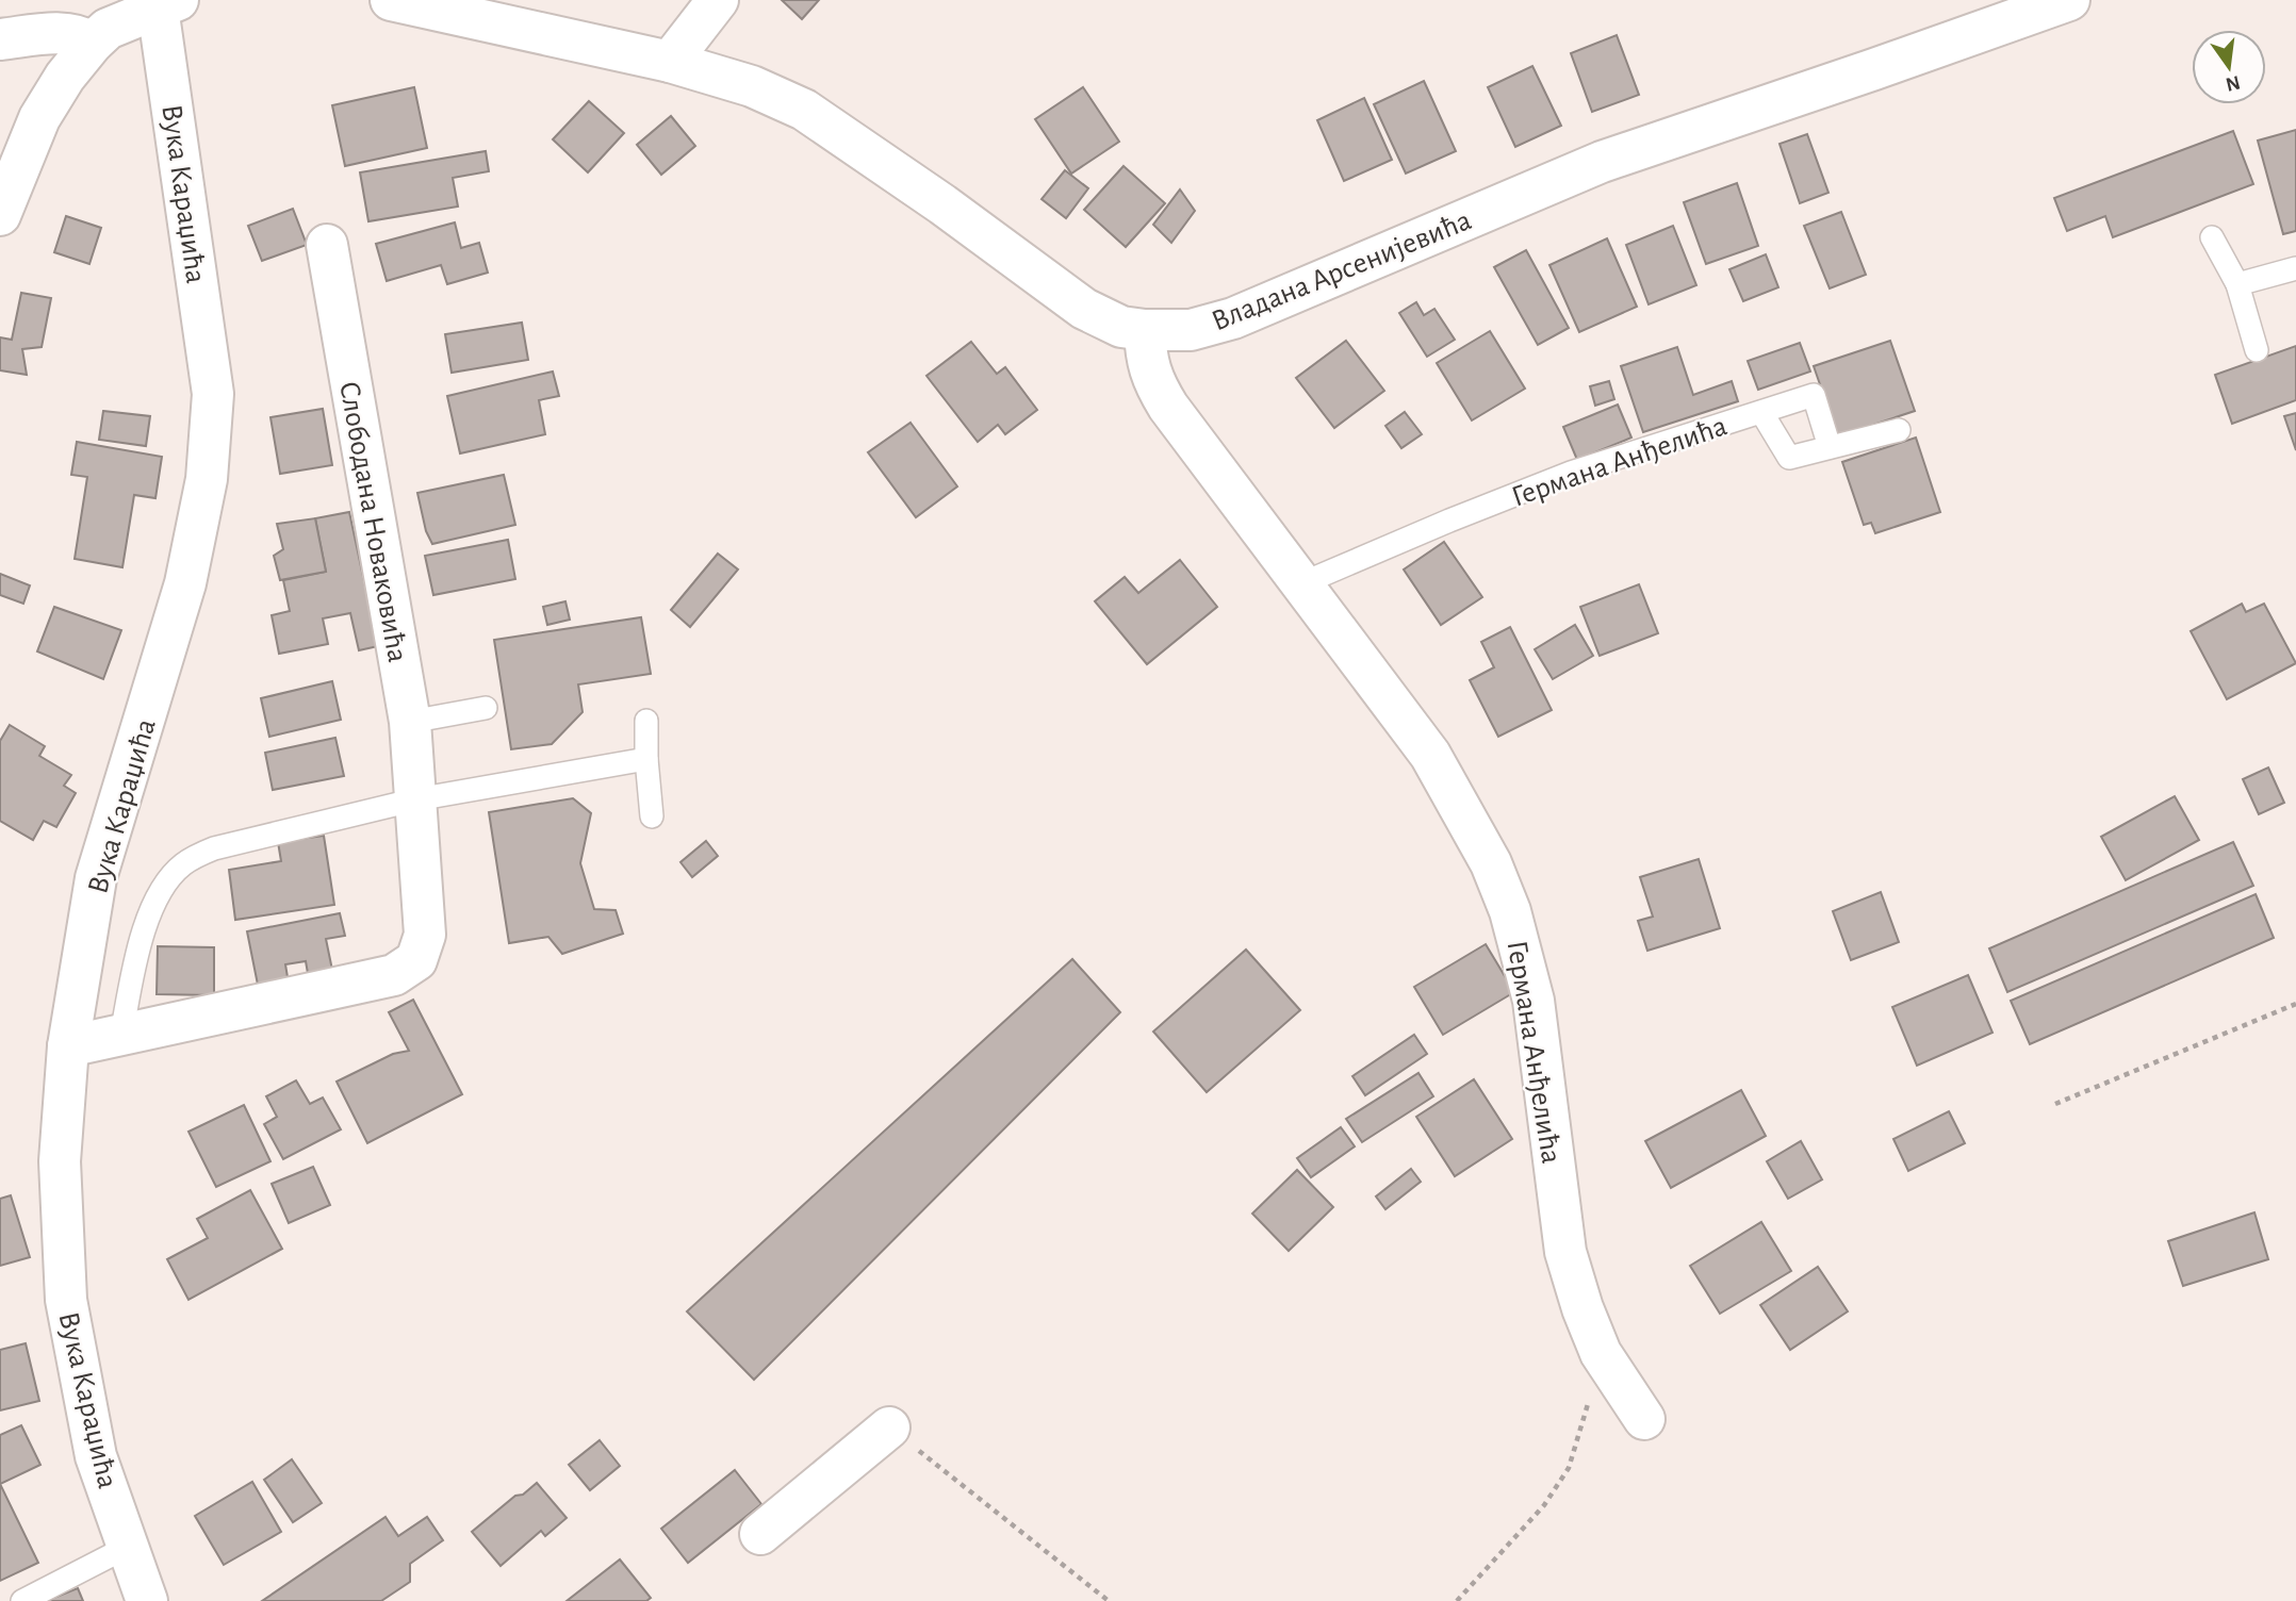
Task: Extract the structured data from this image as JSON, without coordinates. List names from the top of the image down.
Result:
{
  "streets": {
    "street": [
      "Вука Караџића",
      "Владана Арсенијевића",
      "Германа Анђелића",
      "Слободана Новаковића"
    ]
  },
  "crossings": [
    ["Вука Караџића", "Слободана Новаковића"],
    ["Владана Арсенијевића", "Германа Анђелића"]
  ],
  "north": "bottom"
}
